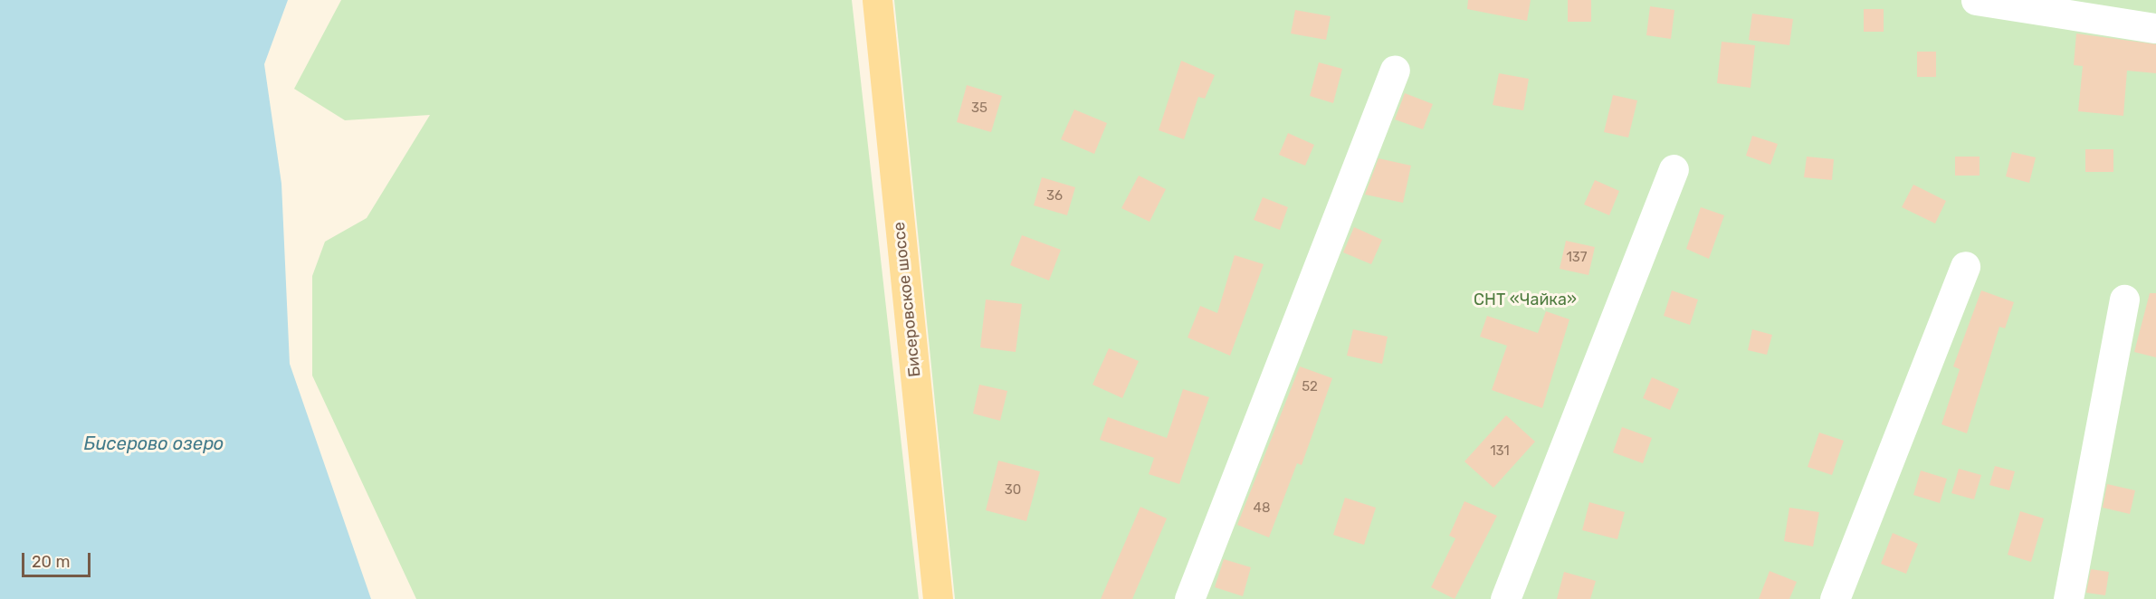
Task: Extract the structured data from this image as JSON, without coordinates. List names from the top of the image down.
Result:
{
  "streets": {
    "main road": ["Бисеровское шоссе"]
  },
  "water": ["Бисерово озеро"],
  "parks": ["СНТ «Чайка»"],
  "house_numbers": [
    "35",
    "36",
    "137",
    "52",
    "131",
    "30",
    "48"
  ],
  "scale_bar": "20 m"
}
